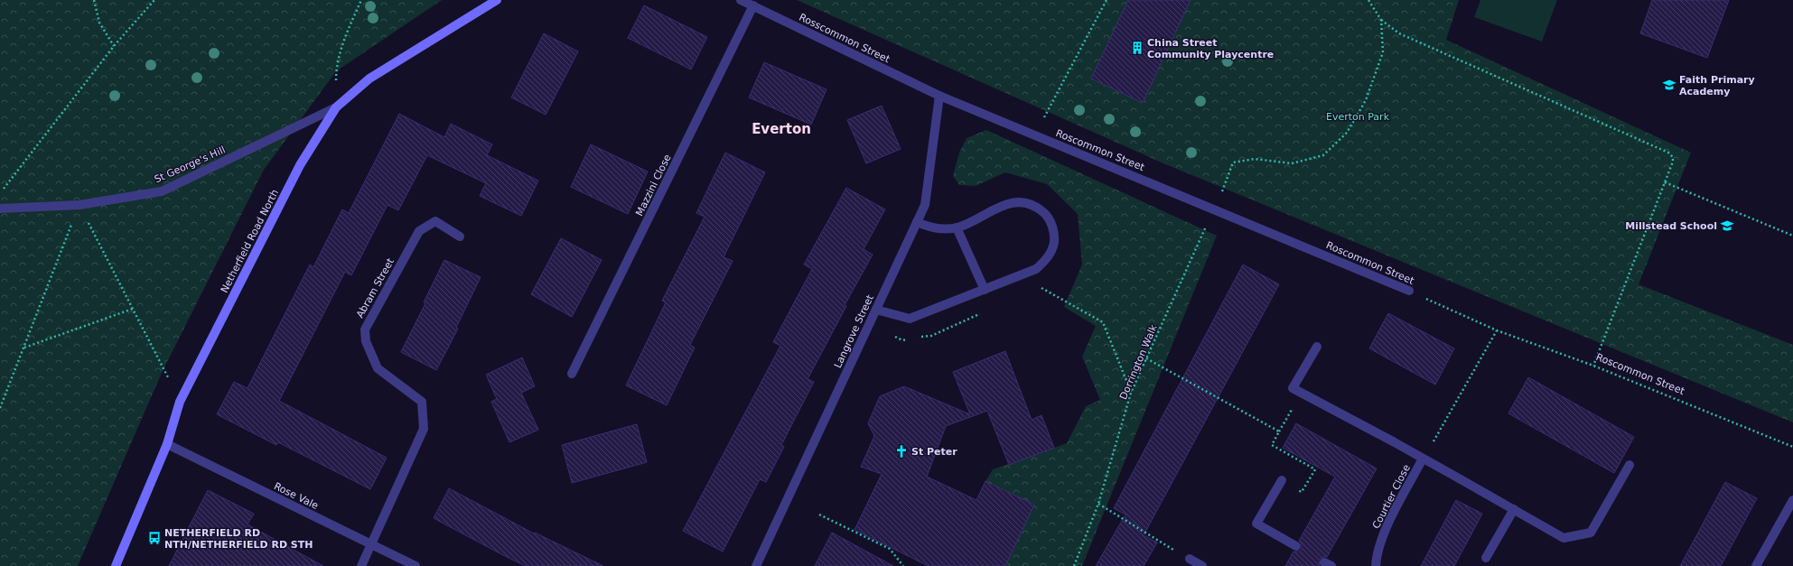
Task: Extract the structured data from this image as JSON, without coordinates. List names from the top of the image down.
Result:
{
  "streets": {
    "street": [
      "Rosscommon Street",
      "Roscommon Street",
      "St George's Hill",
      "Mazzini Close",
      "Netherfield Road North",
      "Abram Street",
      "Langrove Street",
      "Rose Vale",
      "Courtier Close"
    ],
    "path": ["Dorrington Walk"]
  },
  "crossings": [
    ["Rosscommon Street", "Roscommon Street"],
    ["Rosscommon Street", "Mazzini Close"],
    ["Rosscommon Street", "Langrove Street"],
    ["Roscommon Street", "Langrove Street"],
    ["Roscommon Street", "Dorrington Walk"],
    ["St George's Hill", "Netherfield Road North"],
    ["Netherfield Road North", "Rose Vale"],
    ["Abram Street", "Rose Vale"]
  ],
  "districts": ["Everton"],
  "parks": ["Everton Park"],
  "places": {
    "building": ["China Street Community Playcentre"],
    "school or university": ["Faith Primary Academy", "Millstead School"],
    "church": ["St Peter"],
    "bus stop": ["NETHERFIELD RD NTH/NETHERFIELD RD STH"]
  }
}
